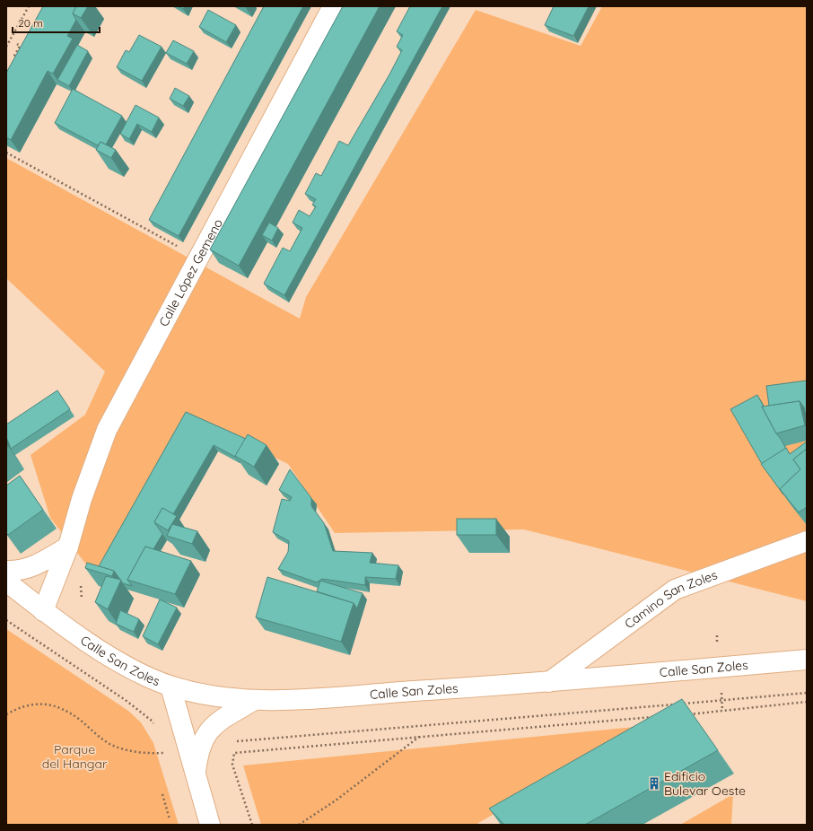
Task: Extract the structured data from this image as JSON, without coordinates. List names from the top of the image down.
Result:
{
  "streets": {
    "street": ["Calle López Gemeno", "Camino San Zoles", "Calle San Zoles"]
  },
  "crossings": [
    ["Calle López Gemeno", "Calle San Zoles"],
    ["Camino San Zoles", "Calle San Zoles"]
  ],
  "parks": ["Parque del Hangar"],
  "places": {
    "building": ["Edificio Bulevar Oeste"]
  },
  "scale_bar": "20 m"
}
